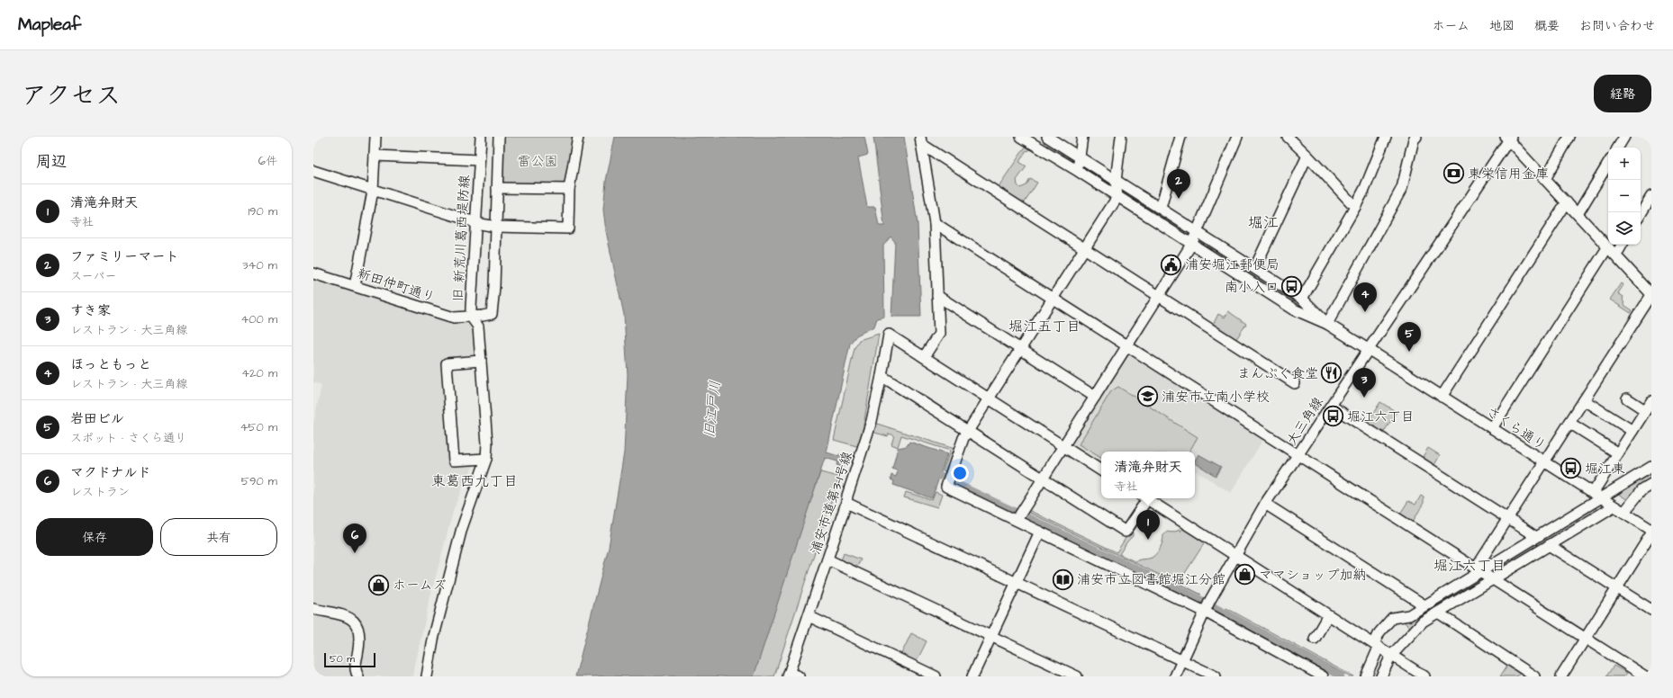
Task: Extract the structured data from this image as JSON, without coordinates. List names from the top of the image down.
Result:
{
  "streets": {
    "street": [
      "旧 新荒川葛西堤防線",
      "新田仲町通り",
      "大三角線",
      "さくら通り",
      "浦安市道第3-1号線"
    ]
  },
  "crossings": [
    ["旧 新荒川葛西堤防線", "新田仲町通り"],
    ["大三角線", "さくら通り"]
  ],
  "districts": [
    "堀江",
    "堀江五丁目",
    "東葛西九丁目",
    "堀江六丁目"
  ],
  "water": ["旧江戸川"],
  "parks": ["雷公園"],
  "places": {
    "bank": ["東栄信用金庫"],
    "public building": ["浦安堀江郵便局"],
    "bus stop": ["南小入口", "堀江六丁目", "堀江東"],
    "restaurant": ["まんぷく食堂"],
    "school or university": ["浦安市立南小学校"],
    "shop": ["ママショップ加納", "ホームズ"],
    "library": ["浦安市立図書館堀江分館"]
  },
  "scale_bar": "50 m",
  "page": {
    "header": "Mapleaf",
    "nav": [
      "ホーム",
      "地図",
      "概要",
      "お問い合わせ"
    ],
    "title": "アクセス",
    "buttons": [
      "経路",
      ["保存", "共有"]
    ],
    "heading": ["周辺", "6件"],
    "map_buttons": ["+", "−"],
    "pins": [
      "2",
      "4",
      "5",
      "3",
      "1",
      "6"
    ],
    "list": [
      {
        "mark": "1",
        "name": "清滝弁財天",
        "note": "寺社",
        "value": "190 m"
      },
      {
        "mark": "2",
        "name": "ファミリーマート",
        "note": "スーパー",
        "value": "340 m"
      },
      {
        "mark": "3",
        "name": "すき家",
        "note": "レストラン · 大三角線",
        "value": "400 m"
      },
      {
        "mark": "4",
        "name": "ほっともっと",
        "note": "レストラン · 大三角線",
        "value": "420 m"
      },
      {
        "mark": "5",
        "name": "岩田ビル",
        "note": "スポット · さくら通り",
        "value": "450 m"
      },
      {
        "mark": "6",
        "name": "マクドナルド",
        "note": "レストラン",
        "value": "590 m"
      }
    ],
    "popup": ["清滝弁財天", "寺社"],
    "scale": "50 m"
  }
}
